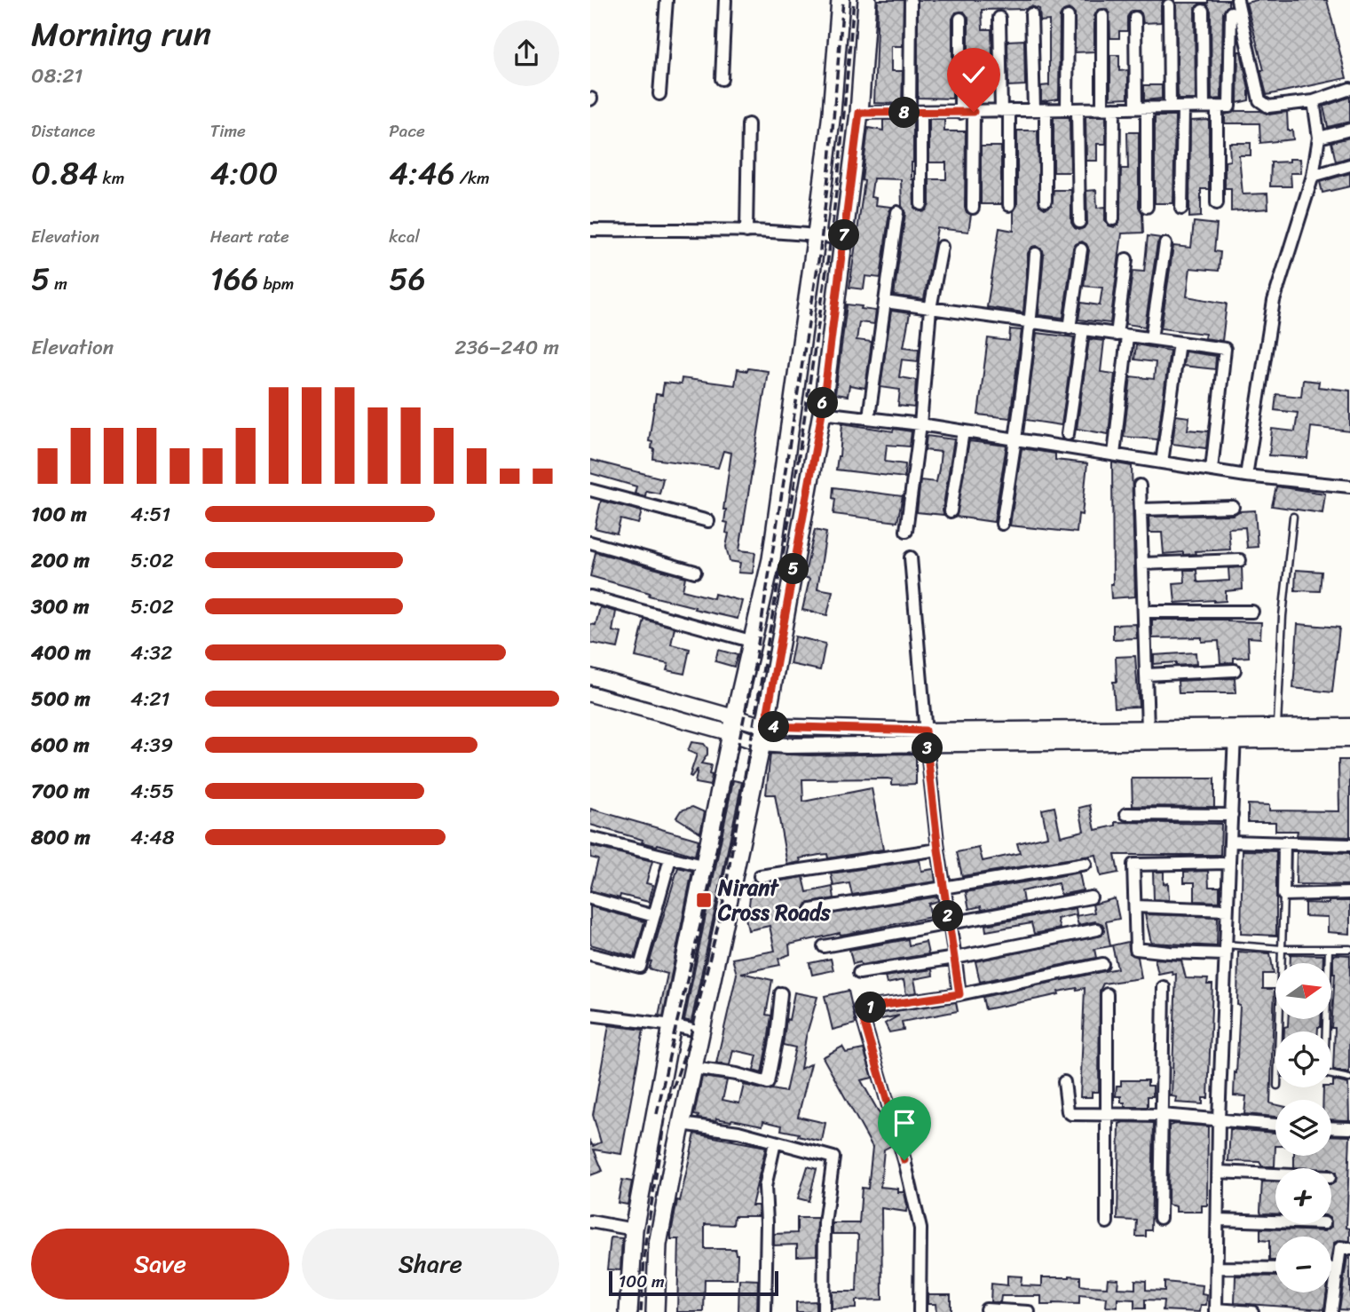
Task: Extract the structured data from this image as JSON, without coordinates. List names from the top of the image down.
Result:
{
  "places": {
    "transit": ["Nirant Cross Roads"]
  },
  "scale_bar": "100 m",
  "north": "right",
  "page": {
    "heading": ["Morning run", "08:21"],
    "pins": [
      "8",
      "7",
      "6",
      "5",
      "4",
      "3",
      "2",
      "1"
    ],
    "stats": [
      ["Distance", "0.84 km"],
      ["Time", "4:00"],
      ["Pace", "4:46 /km"],
      ["Elevation", "5 m"],
      ["Heart rate", "166 bpm"],
      ["kcal", "56"]
    ],
    "chart": ["Elevation", "236–240 m"],
    "list": [
      {
        "name": "100 m",
        "note": "4:51"
      },
      {
        "name": "200 m",
        "note": "5:02"
      },
      {
        "name": "300 m",
        "note": "5:02"
      },
      {
        "name": "400 m",
        "note": "4:32"
      },
      {
        "name": "500 m",
        "note": "4:21"
      },
      {
        "name": "600 m",
        "note": "4:39"
      },
      {
        "name": "700 m",
        "note": "4:55"
      },
      {
        "name": "800 m",
        "note": "4:48"
      }
    ],
    "map_buttons": ["+", "−"],
    "buttons": ["Save", "Share"],
    "scale": "100 m"
  }
}
